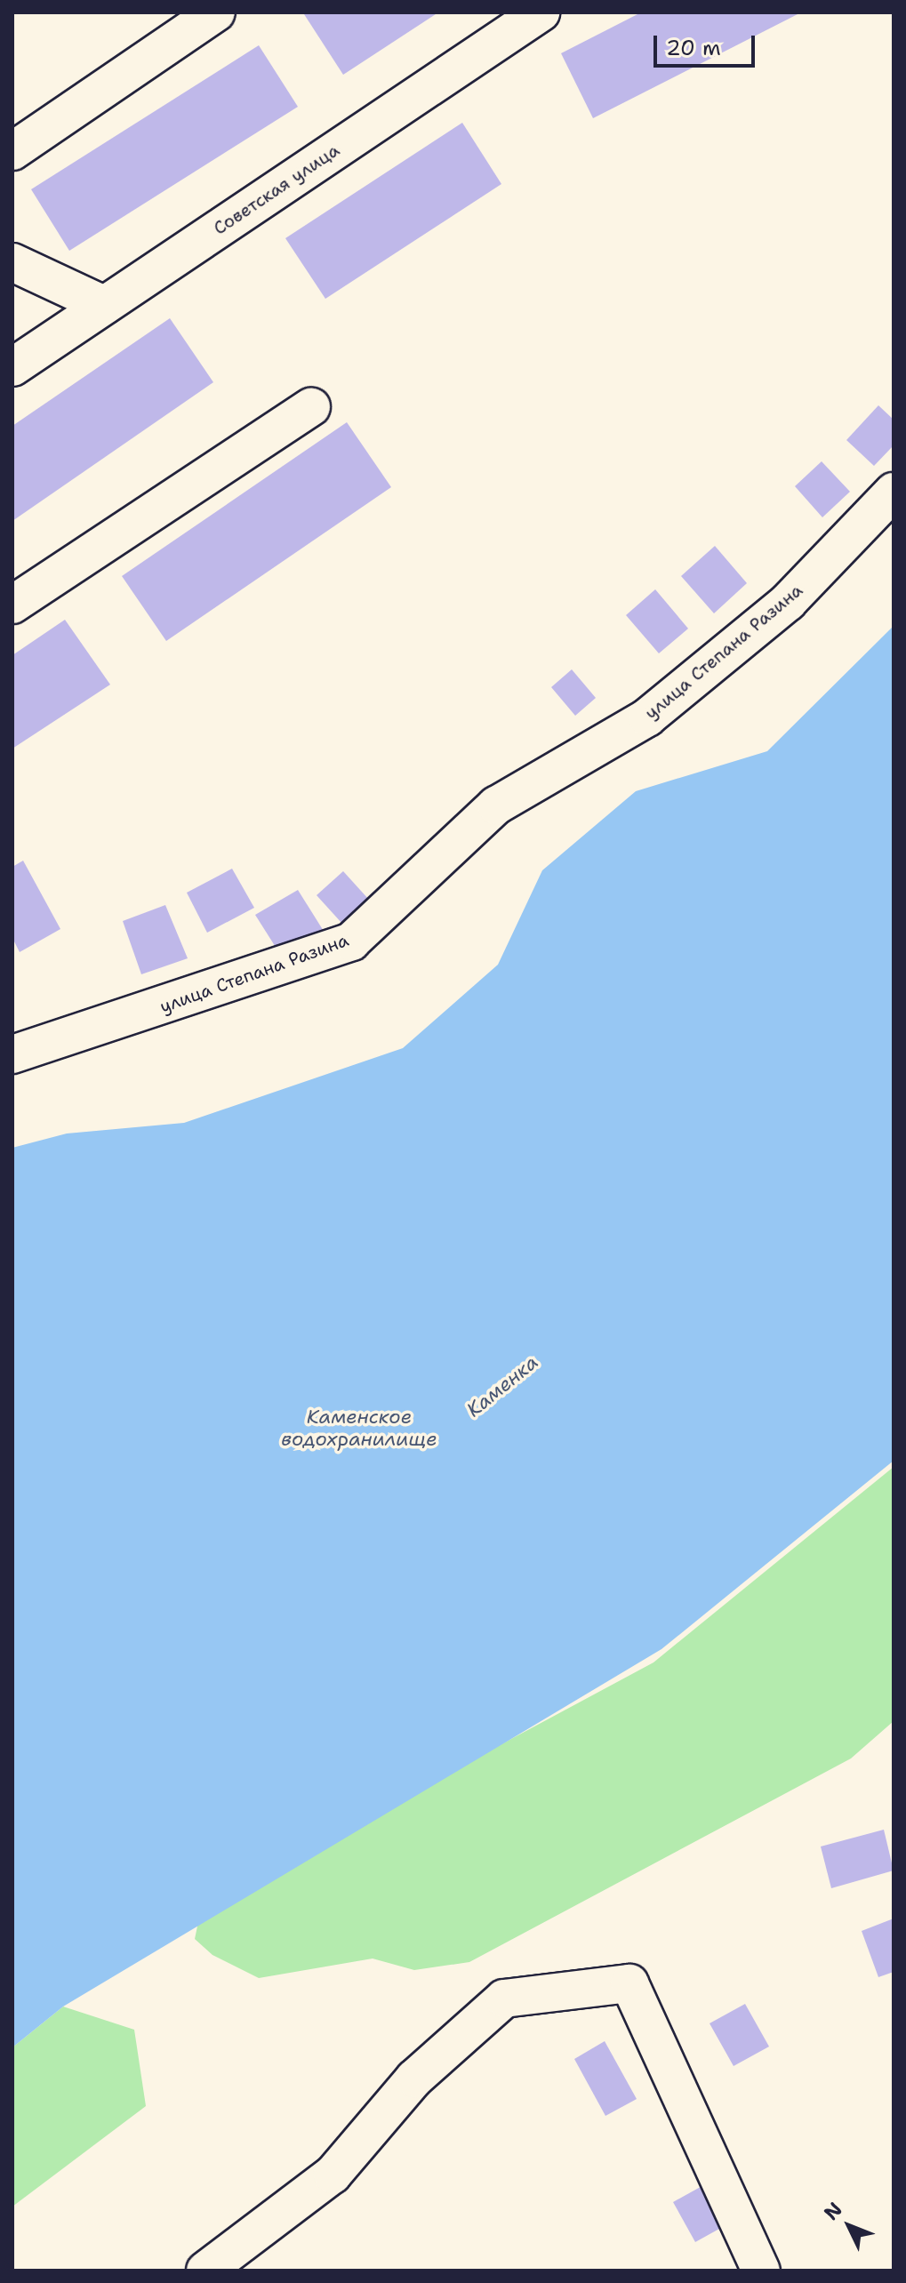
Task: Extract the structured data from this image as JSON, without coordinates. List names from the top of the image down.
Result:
{
  "streets": {
    "street": ["Советская улица", "улица Степана Разина"]
  },
  "water": ["Каменка", "Каменское водохранилище"],
  "scale_bar": "20 m",
  "north": "top left"
}
